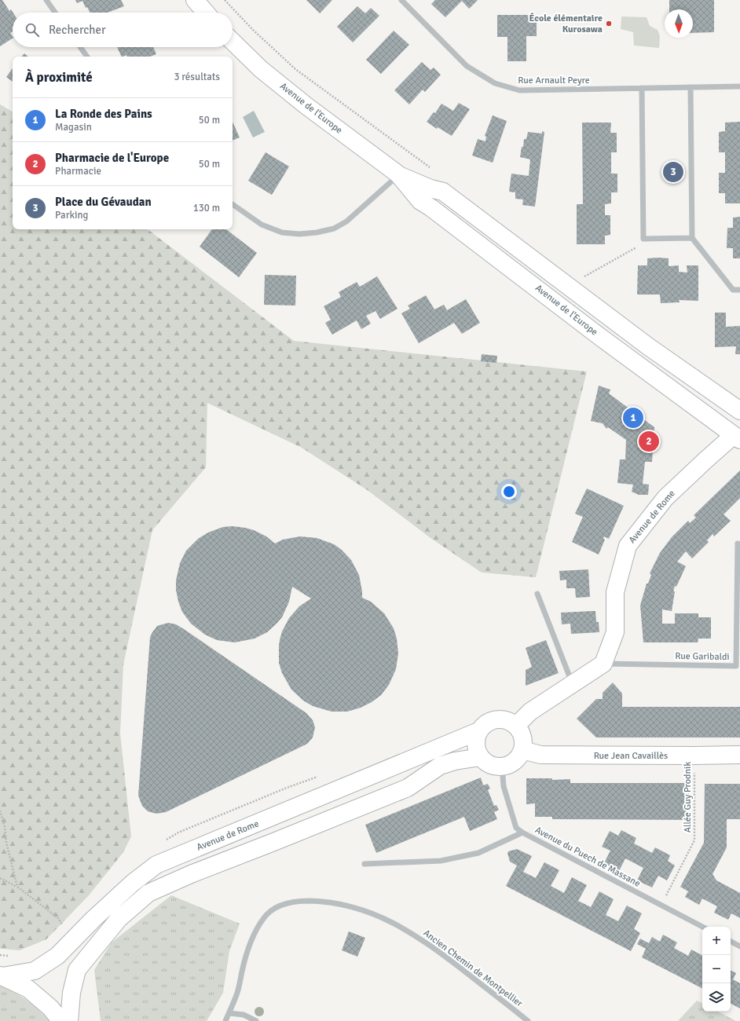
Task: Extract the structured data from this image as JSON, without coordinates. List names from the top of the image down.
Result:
{
  "streets": {
    "main road": ["Avenue de l'Europe", "Avenue de Rome", "Rue Jean Cavaillès"],
    "street": [
      "Rue Arnault Peyre",
      "Rue Garibaldi",
      "Avenue du Puech de Massane",
      "Ancien Chemin de Montpellier"
    ],
    "path": ["Allée Guy Prodnik"]
  },
  "crossings": [
    ["Avenue de l'Europe", "Avenue de Rome"],
    ["Avenue de Rome", "Rue Garibaldi"],
    ["Avenue de Rome", "Rue Jean Cavaillès"],
    ["Avenue de Rome", "Avenue du Puech de Massane"],
    ["Rue Jean Cavaillès", "Allée Guy Prodnik"],
    ["Rue Jean Cavaillès", "Avenue du Puech de Massane"],
    ["Allée Guy Prodnik", "Avenue du Puech de Massane"]
  ],
  "places": ["École élémentaire Kurosawa"],
  "north": "bottom",
  "page": {
    "search": "Rechercher",
    "heading": ["À proximité", "3 résultats"],
    "list": [
      {
        "mark": "1",
        "name": "La Ronde des Pains",
        "note": "Magasin",
        "value": "50 m"
      },
      {
        "mark": "2",
        "name": "Pharmacie de l'Europe",
        "note": "Pharmacie",
        "value": "50 m"
      },
      {
        "mark": "3",
        "name": "Place du Gévaudan",
        "note": "Parking",
        "value": "130 m"
      }
    ],
    "pins": ["3", "1", "2"],
    "map_buttons": ["+", "−"]
  }
}
